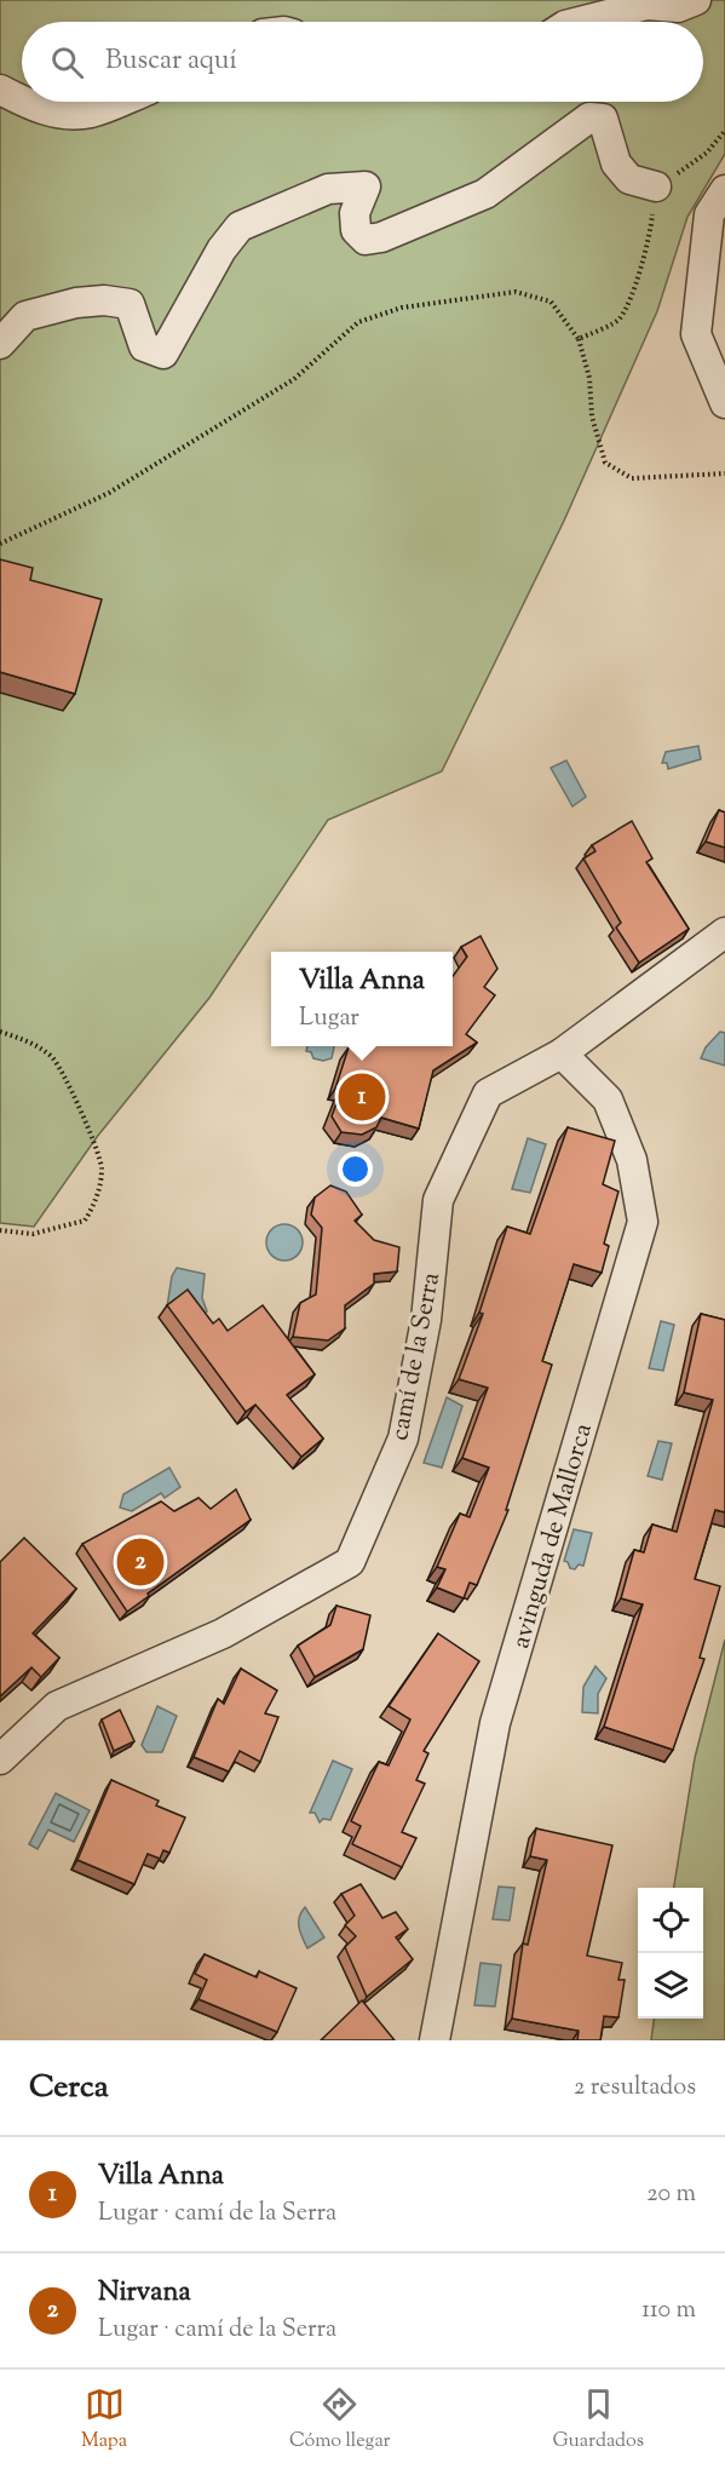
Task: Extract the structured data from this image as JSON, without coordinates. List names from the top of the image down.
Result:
{
  "streets": {
    "street": ["camí de la Serra", "avinguda de Mallorca"]
  },
  "crossings": [
    ["camí de la Serra", "avinguda de Mallorca"]
  ],
  "page": {
    "search": "Buscar aquí",
    "popup": ["Villa Anna", "Lugar"],
    "pins": ["1", "2"],
    "heading": ["Cerca", "2 resultados"],
    "list": [
      {
        "mark": "1",
        "name": "Villa Anna",
        "note": "Lugar · camí de la Serra",
        "value": "20 m"
      },
      {
        "mark": "2",
        "name": "Nirvana",
        "note": "Lugar · camí de la Serra",
        "value": "110 m"
      }
    ],
    "nav": ["Mapa", "Cómo llegar", "Guardados"]
  }
}
